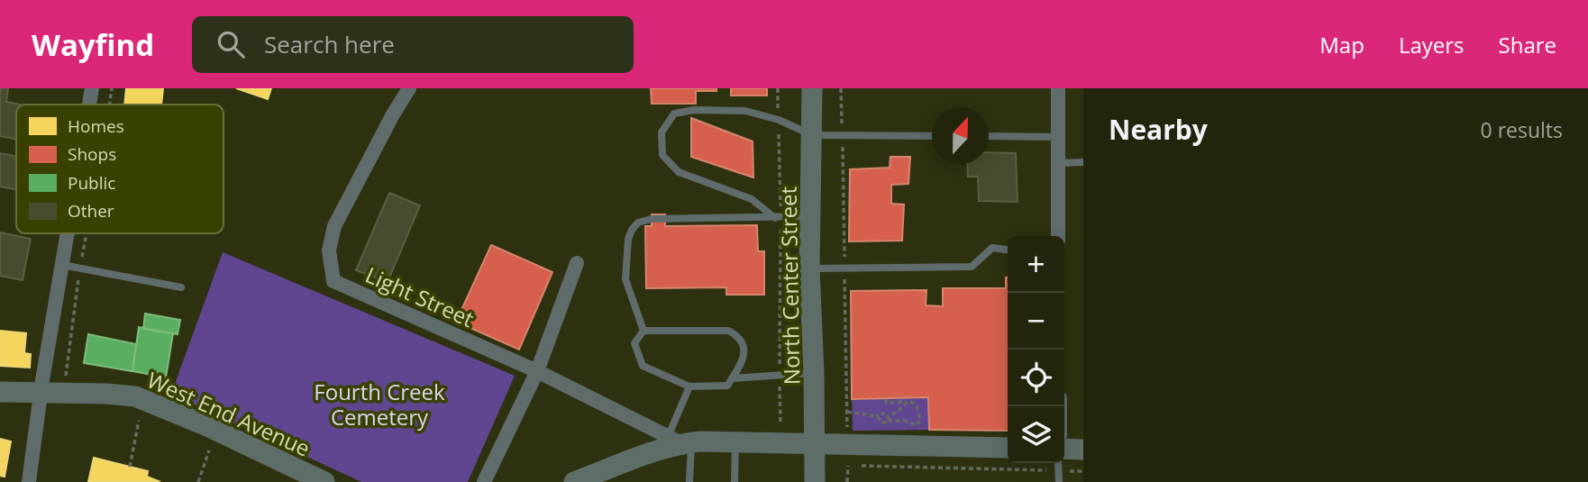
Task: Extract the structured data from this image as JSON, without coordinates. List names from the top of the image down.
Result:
{
  "streets": {
    "main road": ["North Center Street", "West End Avenue"],
    "street": ["Light Street"]
  },
  "parks": ["Fourth Creek Cemetery"],
  "legend": [
    "Homes",
    "Shops",
    "Public",
    "Other"
  ],
  "north": "top",
  "page": {
    "header": "Wayfind",
    "search": "Search here",
    "nav": ["Map", "Layers", "Share"],
    "heading": ["Nearby", "0 results"],
    "map_buttons": ["+", "−"]
  }
}
